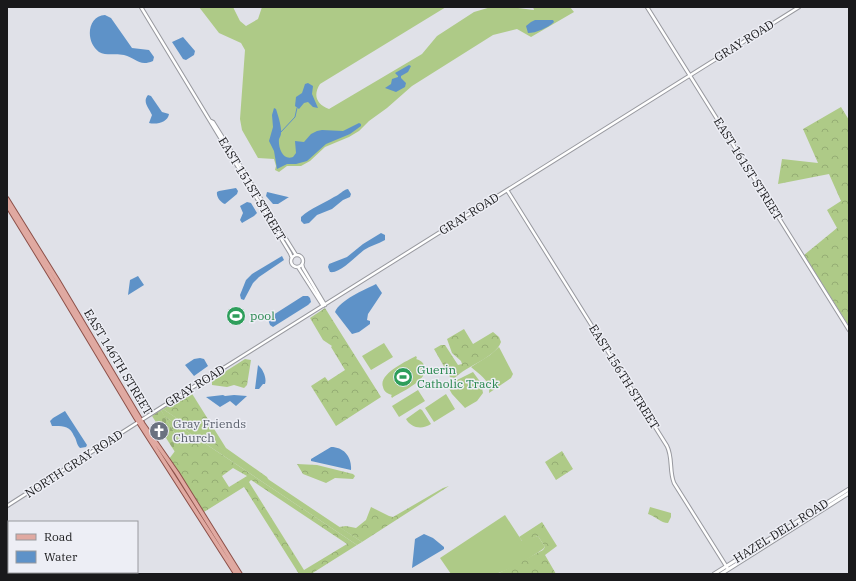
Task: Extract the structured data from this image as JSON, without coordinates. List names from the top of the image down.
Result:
{
  "streets": {
    "main road": ["EAST 146TH STREET", "HAZEL DELL ROAD"],
    "street": [
      "GRAY ROAD",
      "EAST 161ST STREET",
      "EAST 151ST STREET",
      "EAST 156TH STREET",
      "NORTH GRAY ROAD"
    ]
  },
  "crossings": [
    ["GRAY ROAD", "EAST 161ST STREET"],
    ["GRAY ROAD", "EAST 146TH STREET"],
    ["GRAY ROAD", "EAST 156TH STREET"],
    ["GRAY ROAD", "NORTH GRAY ROAD"],
    ["EAST 146TH STREET", "NORTH GRAY ROAD"],
    ["EAST 156TH STREET", "HAZEL DELL ROAD"]
  ],
  "places": {
    "sports": ["pool", "Guerin Catholic Track"],
    "church": ["Gray Friends Church"]
  },
  "legend": ["Road", "Water"]
}
